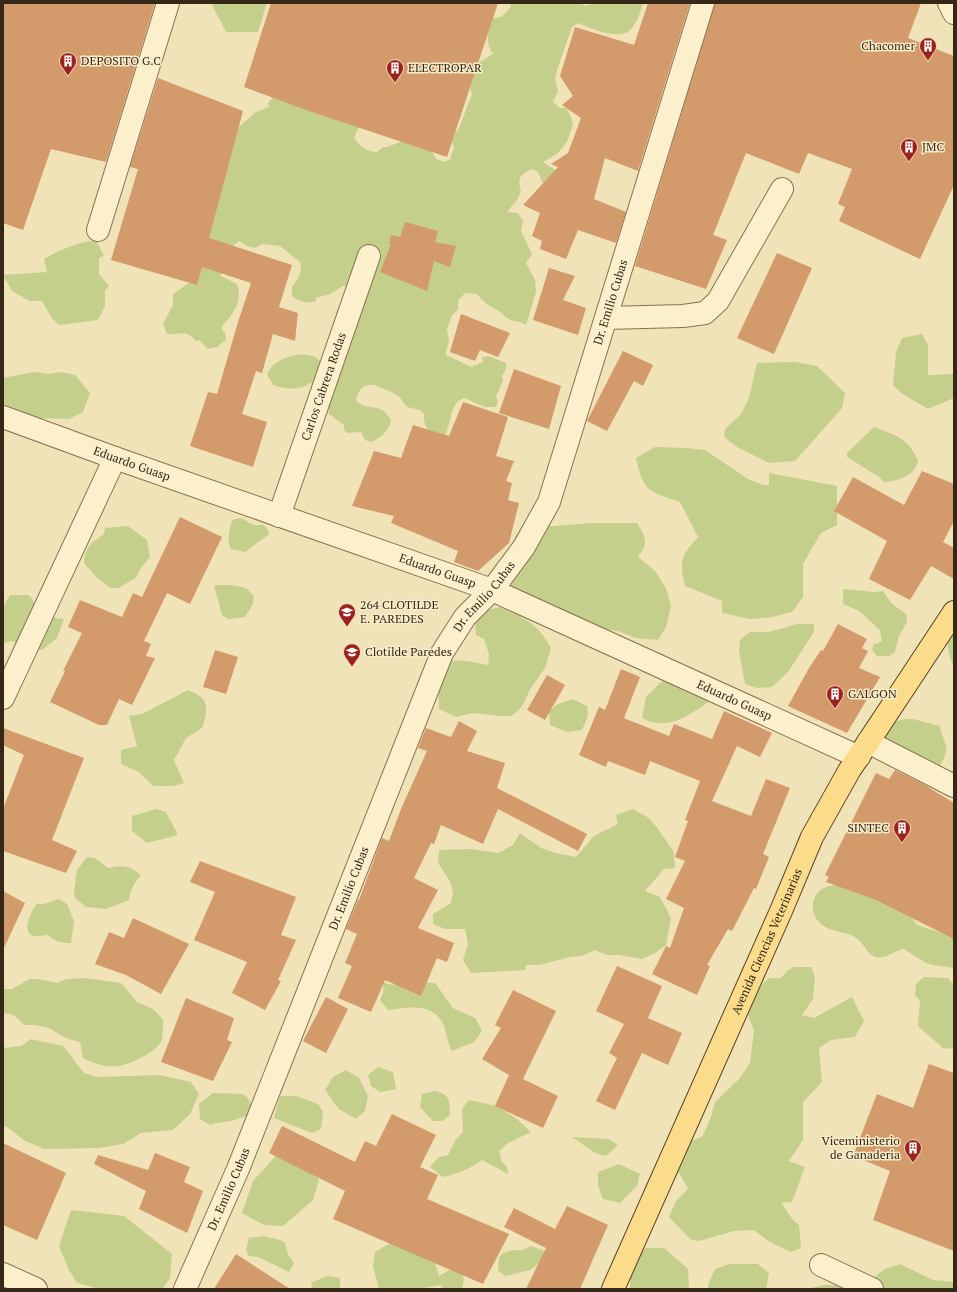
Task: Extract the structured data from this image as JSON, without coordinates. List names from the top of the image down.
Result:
{
  "streets": {
    "main road": ["Avenida Ciencias Veterinarias"],
    "street": ["Dr. Emilio Cubas", "Carlos Cabrera Rodas", "Eduardo Guasp"]
  },
  "crossings": [
    ["Dr. Emilio Cubas", "Eduardo Guasp"],
    ["Carlos Cabrera Rodas", "Eduardo Guasp"],
    ["Eduardo Guasp", "Avenida Ciencias Veterinarias"]
  ],
  "places": {
    "building": [
      "Chacomer",
      "DEPOSITO G.C",
      "ELECTROPAR",
      "JMC",
      "GALGON",
      "SINTEC",
      "Viceministerio de Ganaderia"
    ],
    "school or university": ["264 CLOTILDE E. PAREDES", "Clotilde Paredes"]
  }
}
